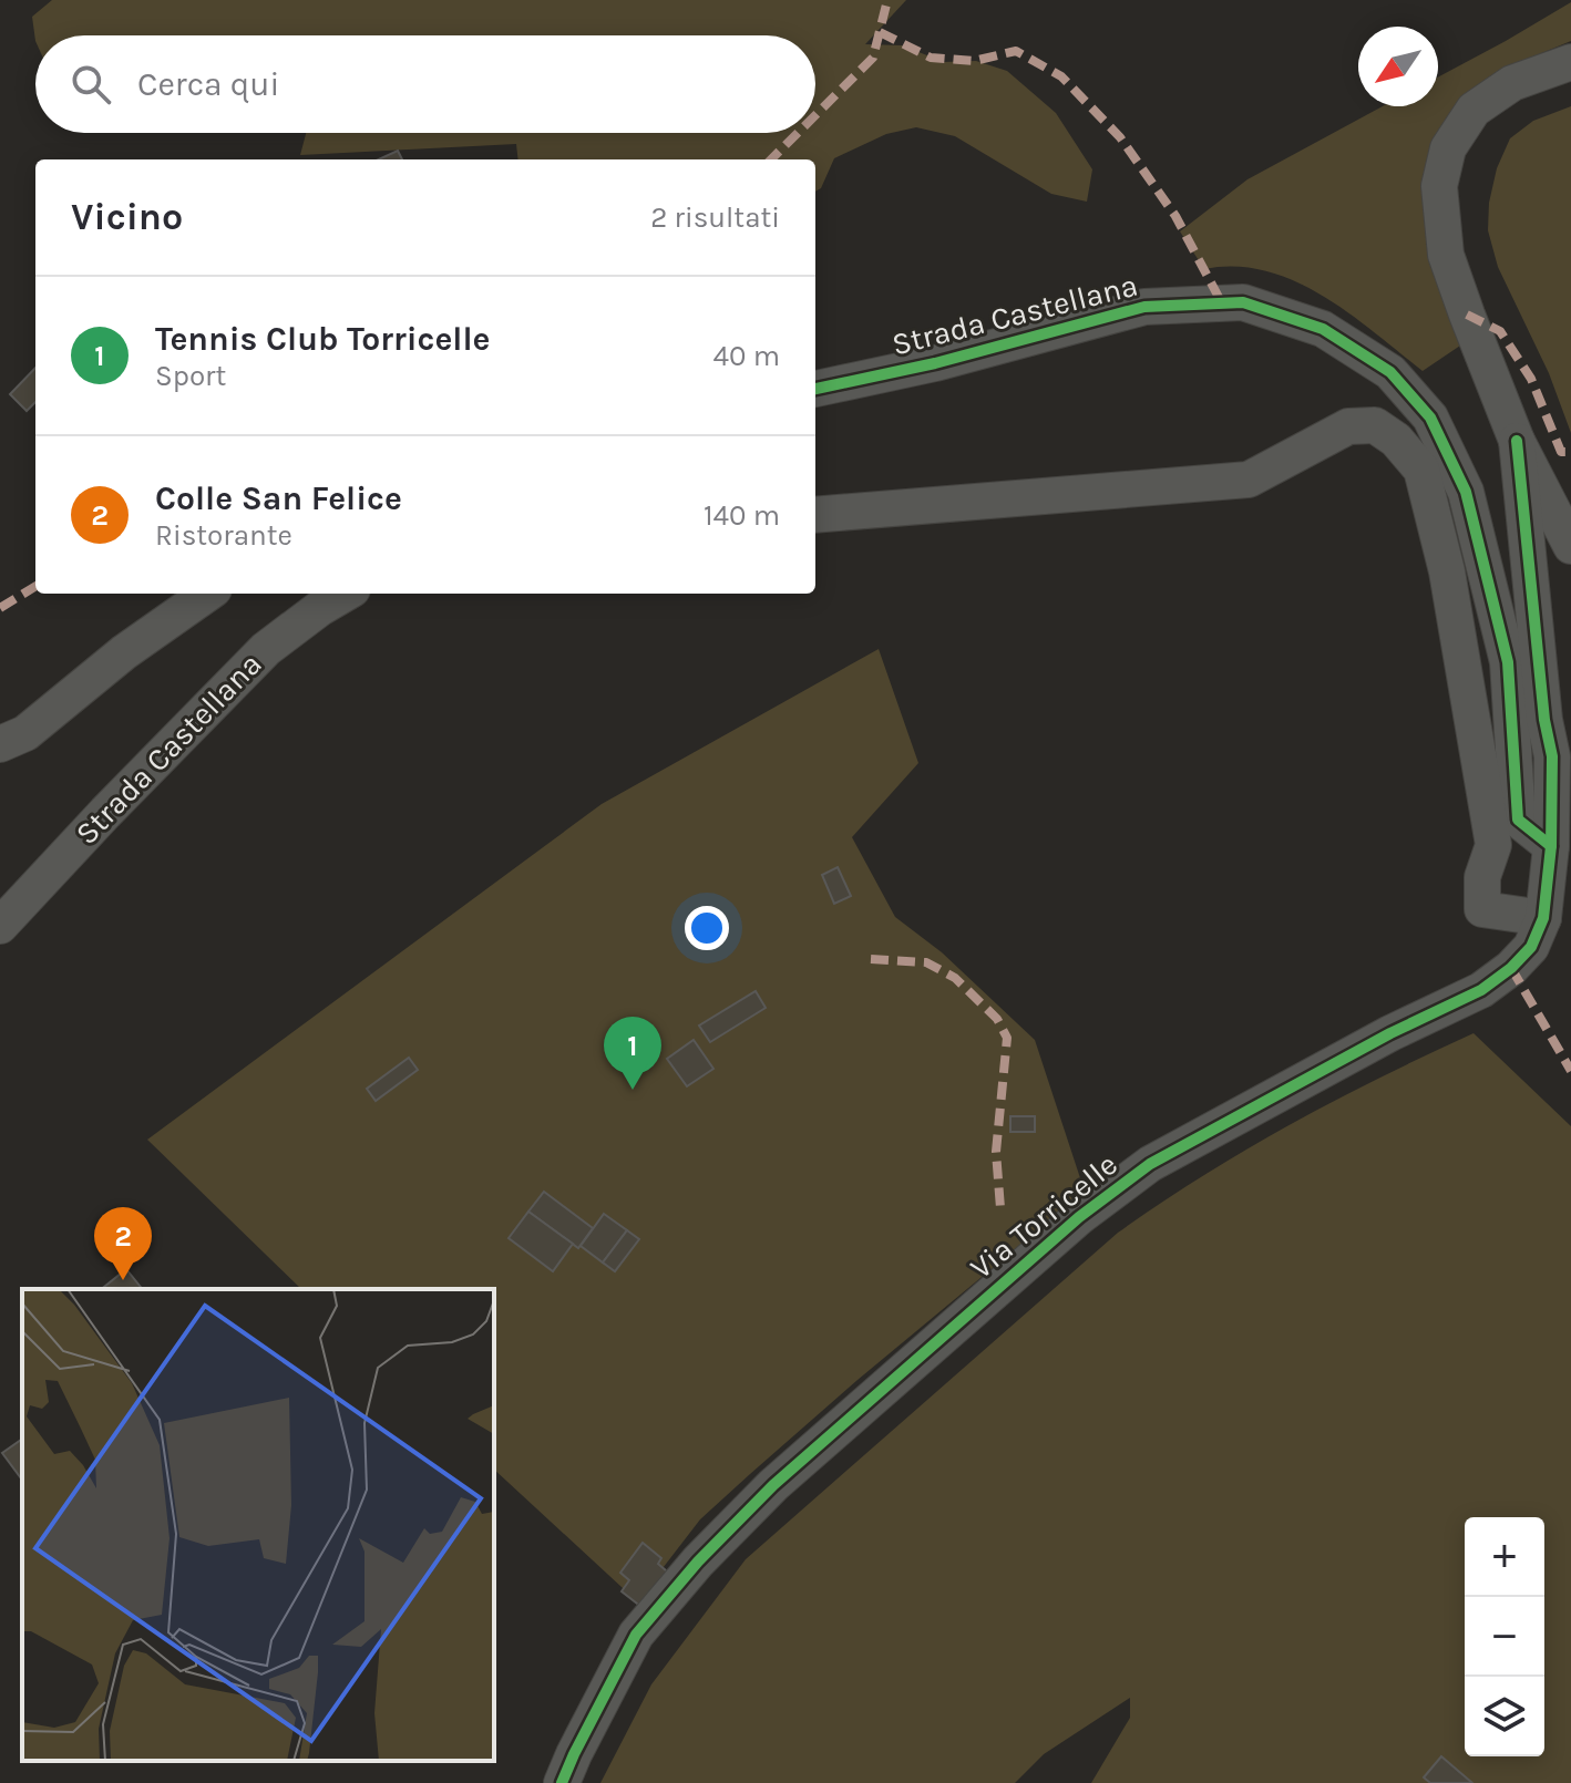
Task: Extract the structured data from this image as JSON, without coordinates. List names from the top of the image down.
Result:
{
  "streets": {
    "street": ["Strada Castellana", "Via Torricelle"]
  },
  "crossings": [
    ["Strada Castellana", "Via Torricelle"]
  ],
  "north": "bottom left",
  "page": {
    "search": "Cerca qui",
    "heading": ["Vicino", "2 risultati"],
    "list": [
      {
        "mark": "1",
        "name": "Tennis Club Torricelle",
        "note": "Sport",
        "value": "40 m"
      },
      {
        "mark": "2",
        "name": "Colle San Felice",
        "note": "Ristorante",
        "value": "140 m"
      }
    ],
    "pins": ["1", "2"],
    "map_buttons": ["+", "−"]
  }
}
